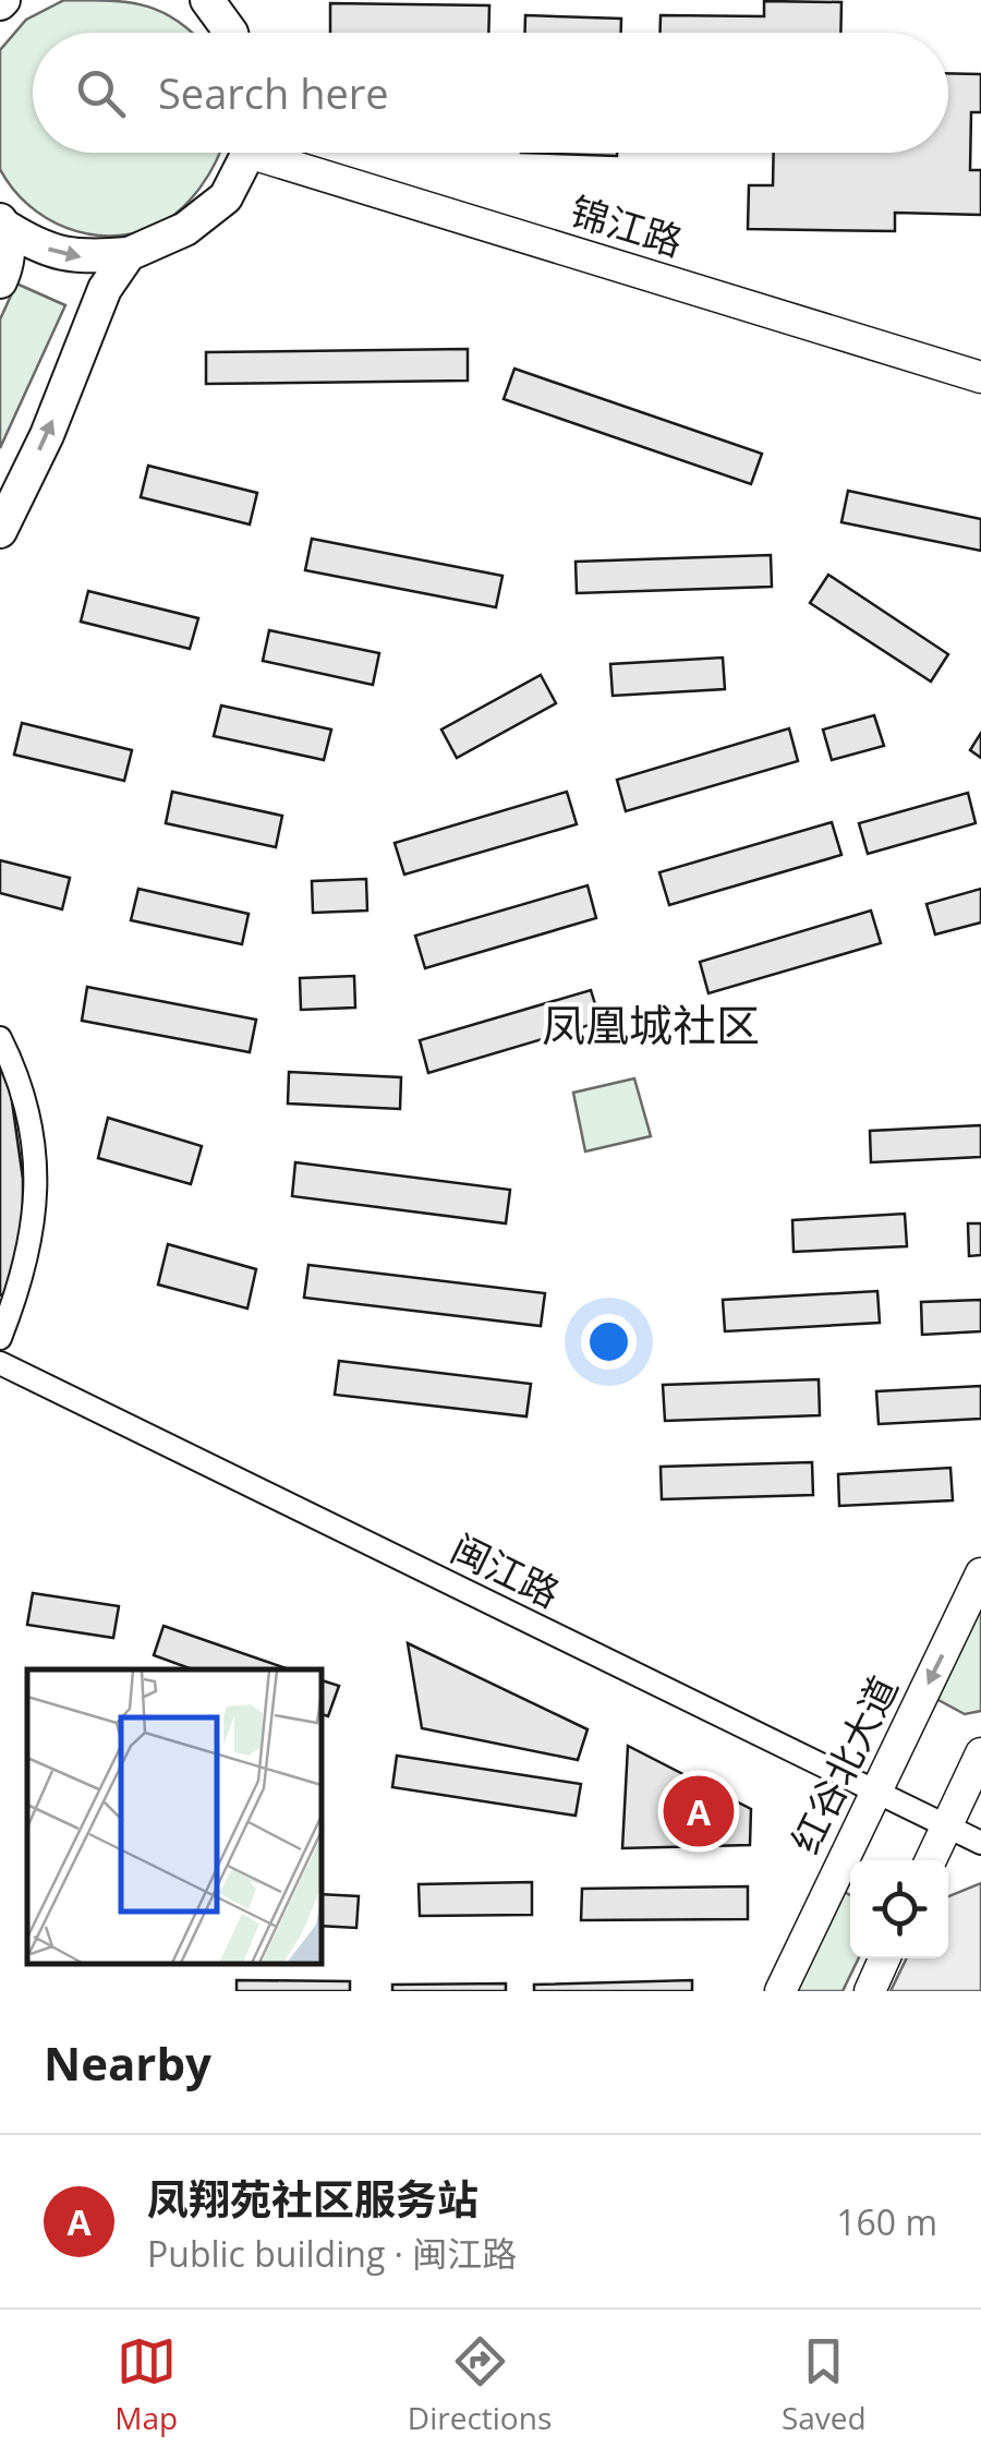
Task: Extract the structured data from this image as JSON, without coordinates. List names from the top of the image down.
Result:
{
  "streets": {
    "main road": ["锦江路", "红谷北大道"],
    "street": ["闽江路"]
  },
  "crossings": [
    ["闽江路", "红谷北大道"]
  ],
  "districts": ["凤凰城社区"],
  "page": {
    "search": "Search here",
    "pins": "A",
    "heading": "Nearby",
    "list": [
      {
        "mark": "A",
        "name": "凤翔苑社区服务站",
        "note": "Public building · 闽江路",
        "value": "160 m"
      }
    ],
    "nav": ["Map", "Directions", "Saved"]
  }
}
